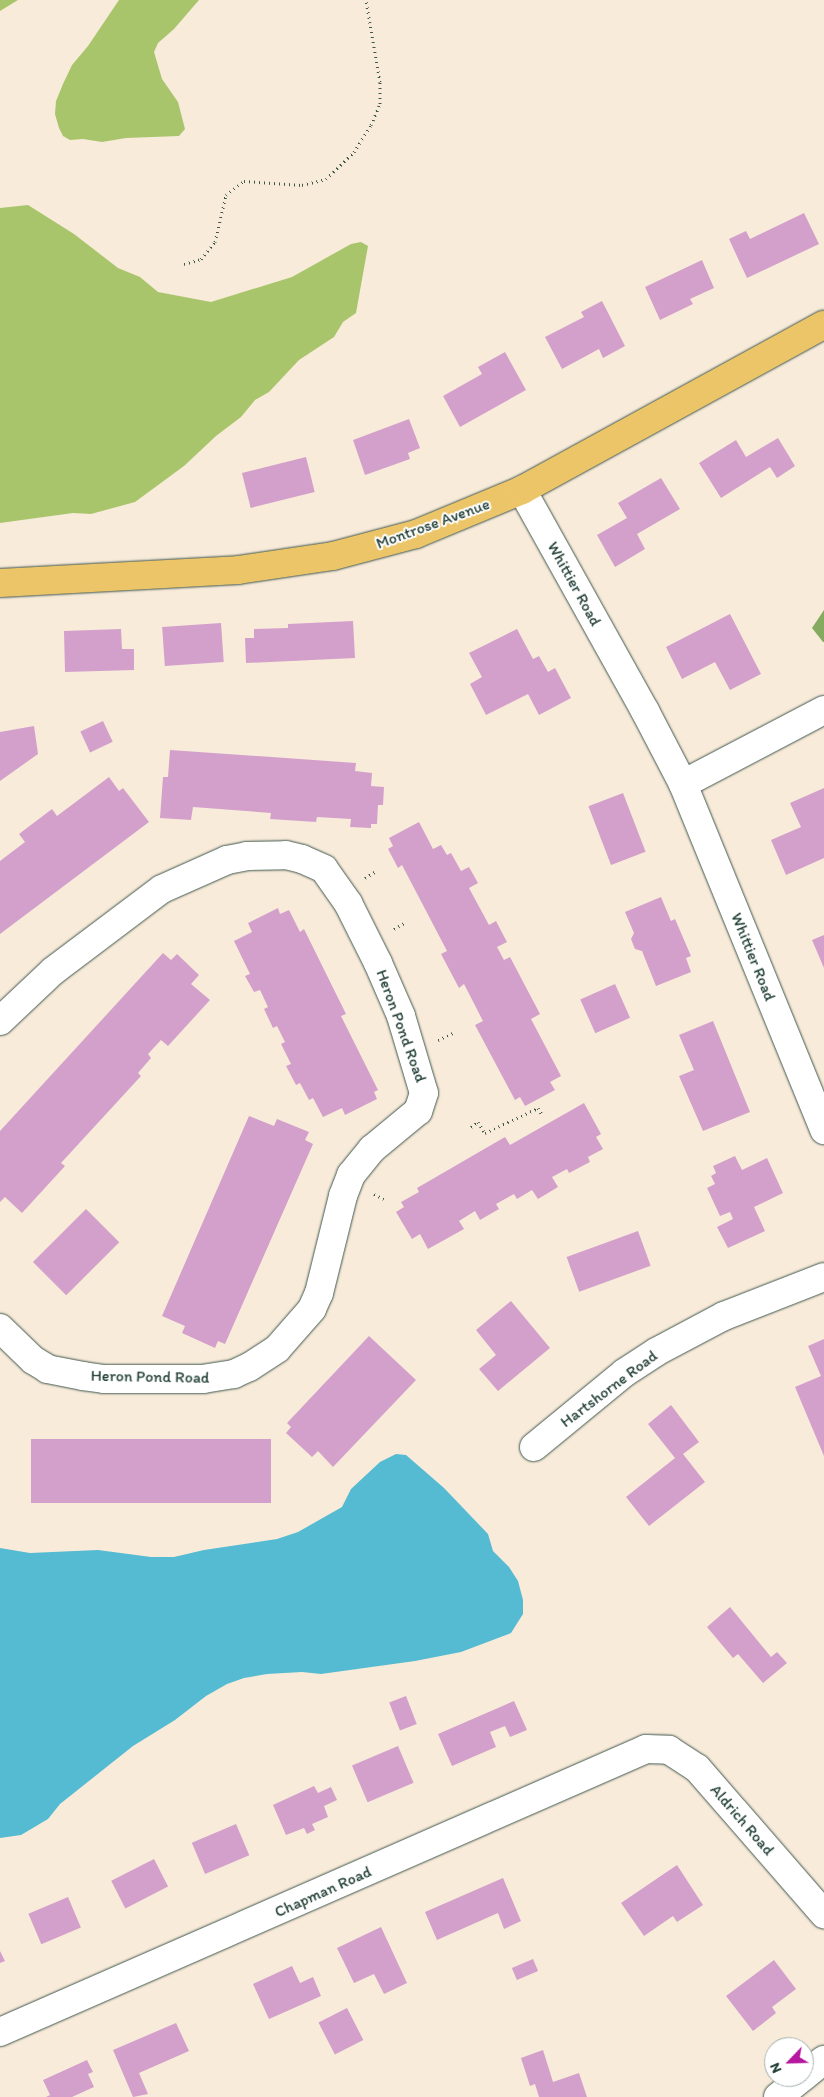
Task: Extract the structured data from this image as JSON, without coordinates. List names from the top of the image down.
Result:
{
  "streets": {
    "main road": ["Montrose Avenue"],
    "street": [
      "Whittier Road",
      "Heron Pond Road",
      "Hartshorne Road",
      "Aldrich Road",
      "Chapman Road"
    ]
  },
  "crossings": [
    ["Montrose Avenue", "Whittier Road"],
    ["Aldrich Road", "Chapman Road"]
  ],
  "north": "bottom left"
}
